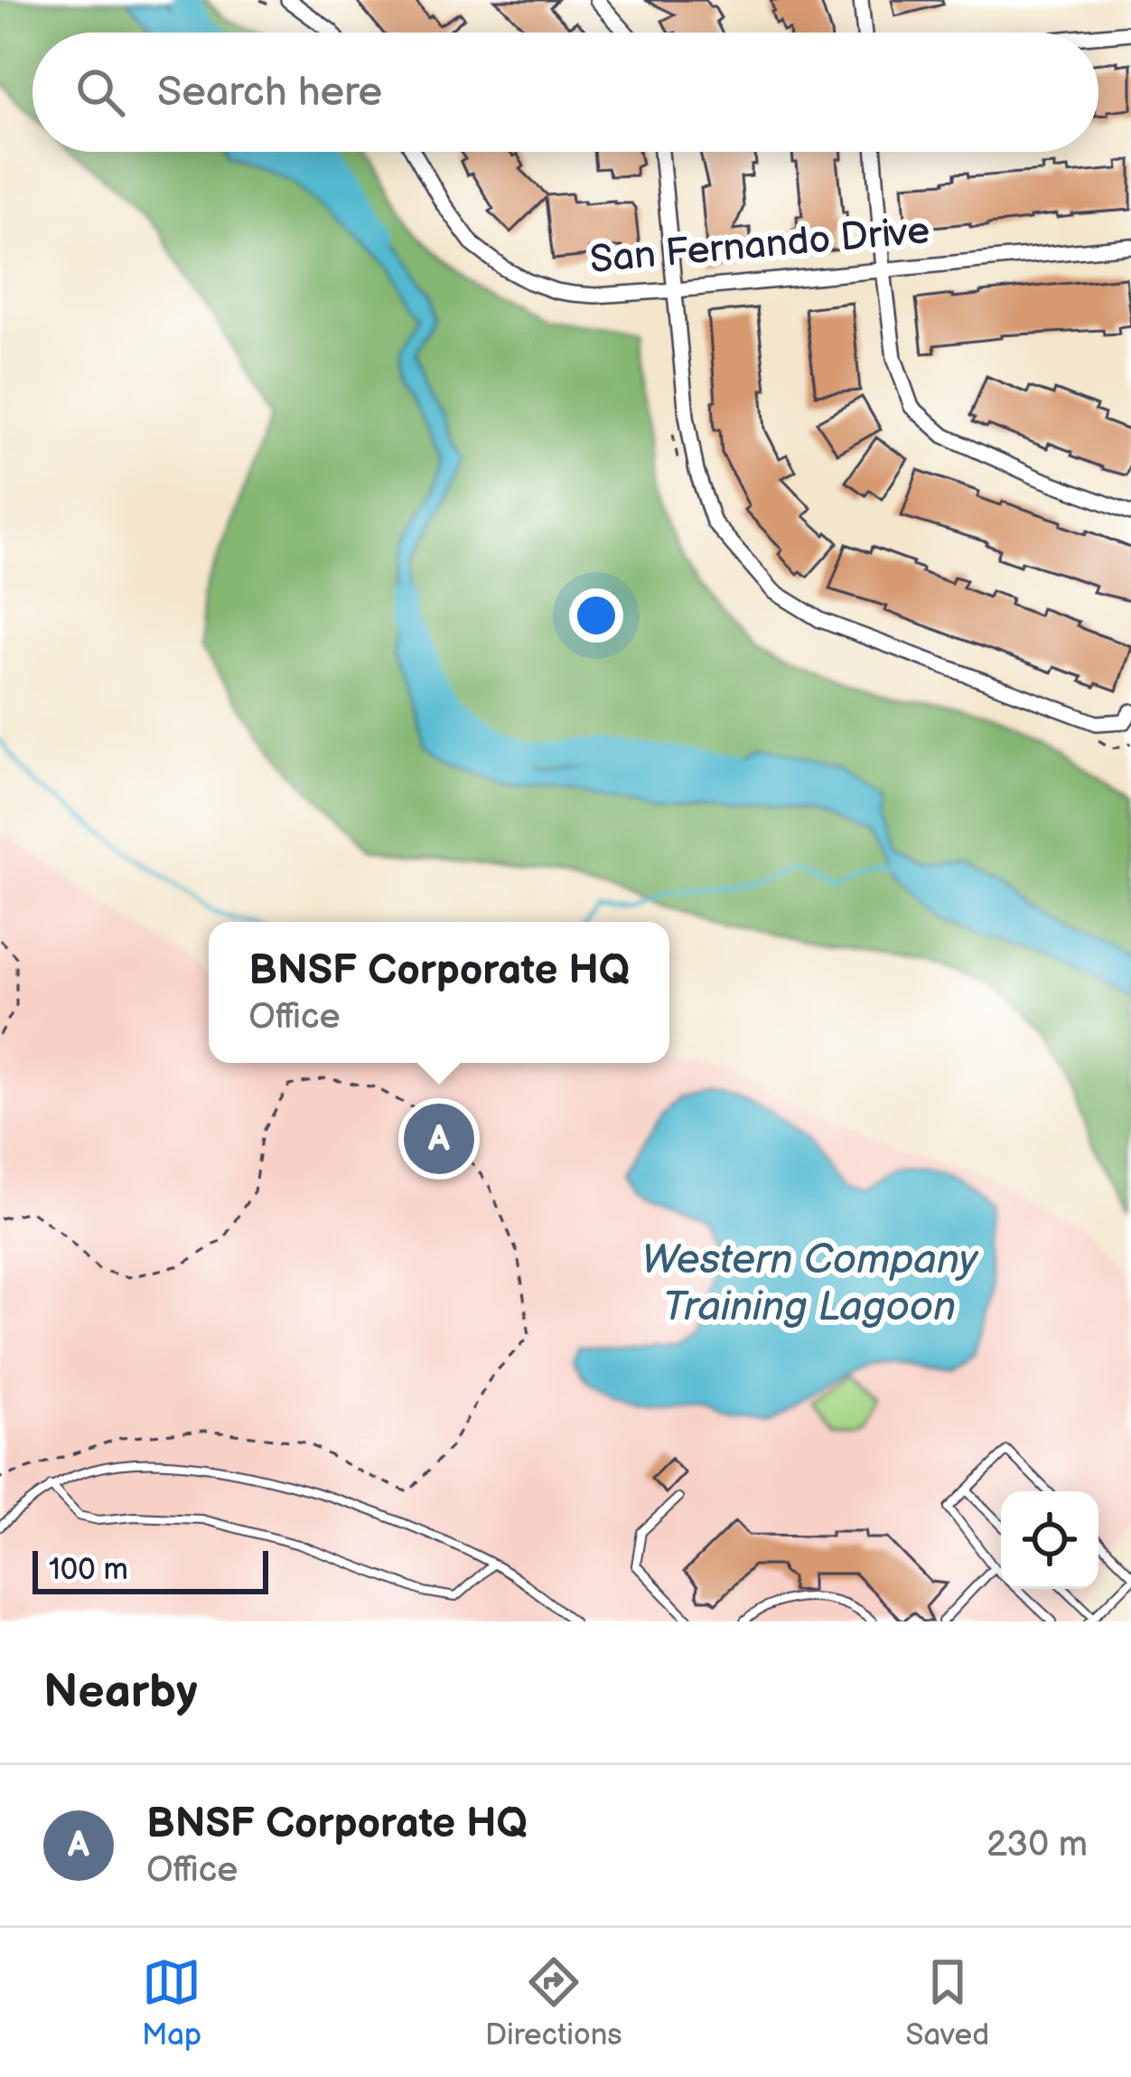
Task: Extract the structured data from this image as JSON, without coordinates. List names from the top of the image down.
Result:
{
  "streets": {
    "street": ["San Fernando Drive"]
  },
  "water": ["Western Company Training Lagoon"],
  "scale_bar": "100 m",
  "page": {
    "search": "Search here",
    "popup": ["BNSF Corporate HQ", "Office"],
    "pins": "A",
    "scale": "100 m",
    "heading": "Nearby",
    "list": [
      {
        "mark": "A",
        "name": "BNSF Corporate HQ",
        "note": "Office",
        "value": "230 m"
      }
    ],
    "nav": ["Map", "Directions", "Saved"]
  }
}
